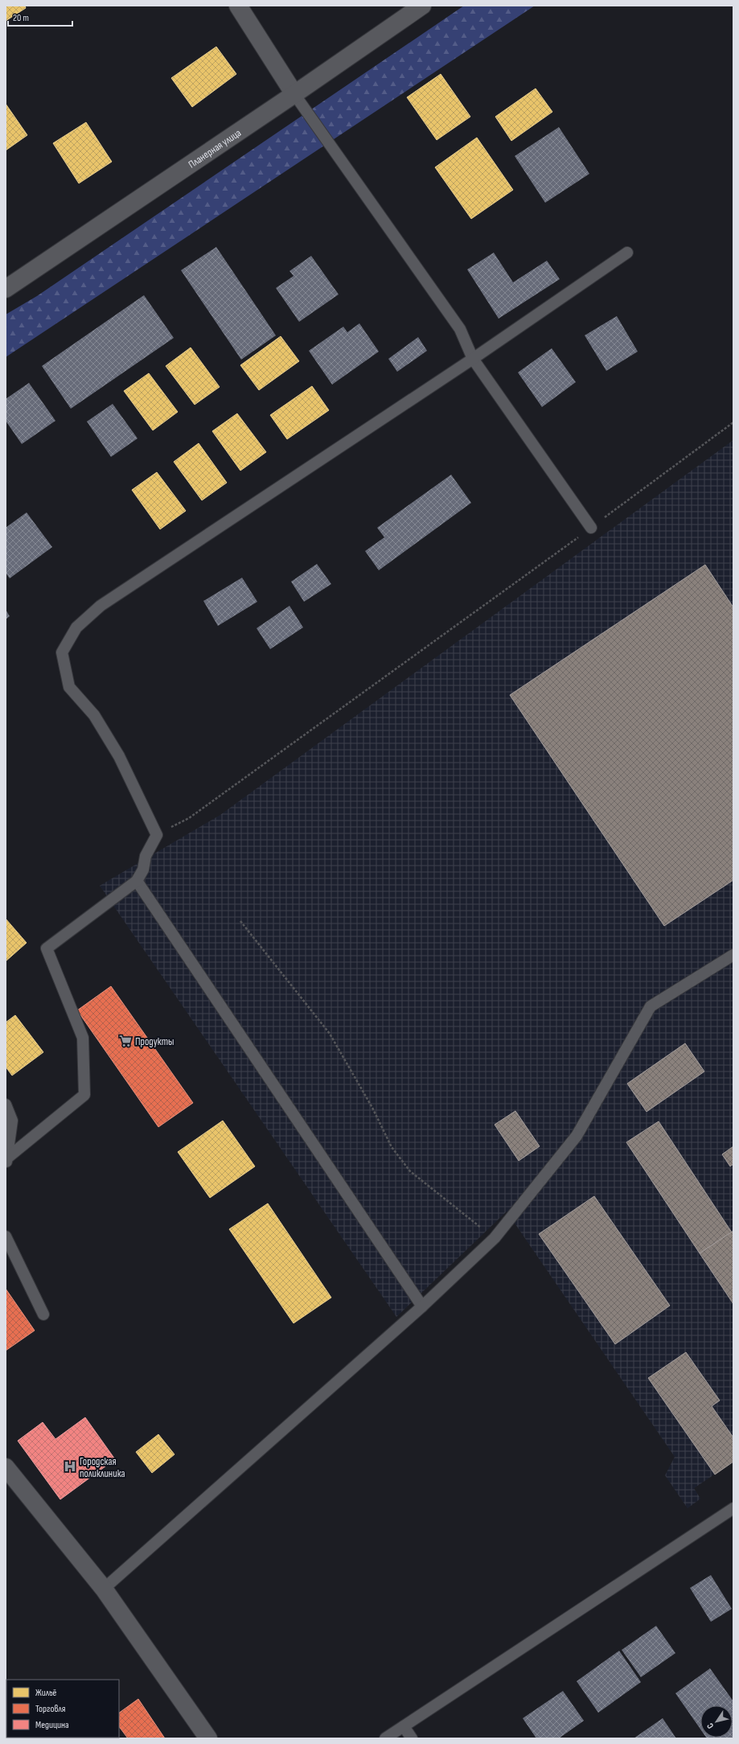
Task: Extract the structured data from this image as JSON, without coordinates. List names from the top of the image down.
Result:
{
  "streets": {
    "street": ["Планерная улица"]
  },
  "places": {
    "supermarket": ["Продукты"],
    "hospital": ["Городская поликлиника"]
  },
  "legend": ["Жильё", "Торговля", "Медицина"],
  "scale_bar": "20 m",
  "north": "bottom left"
}
